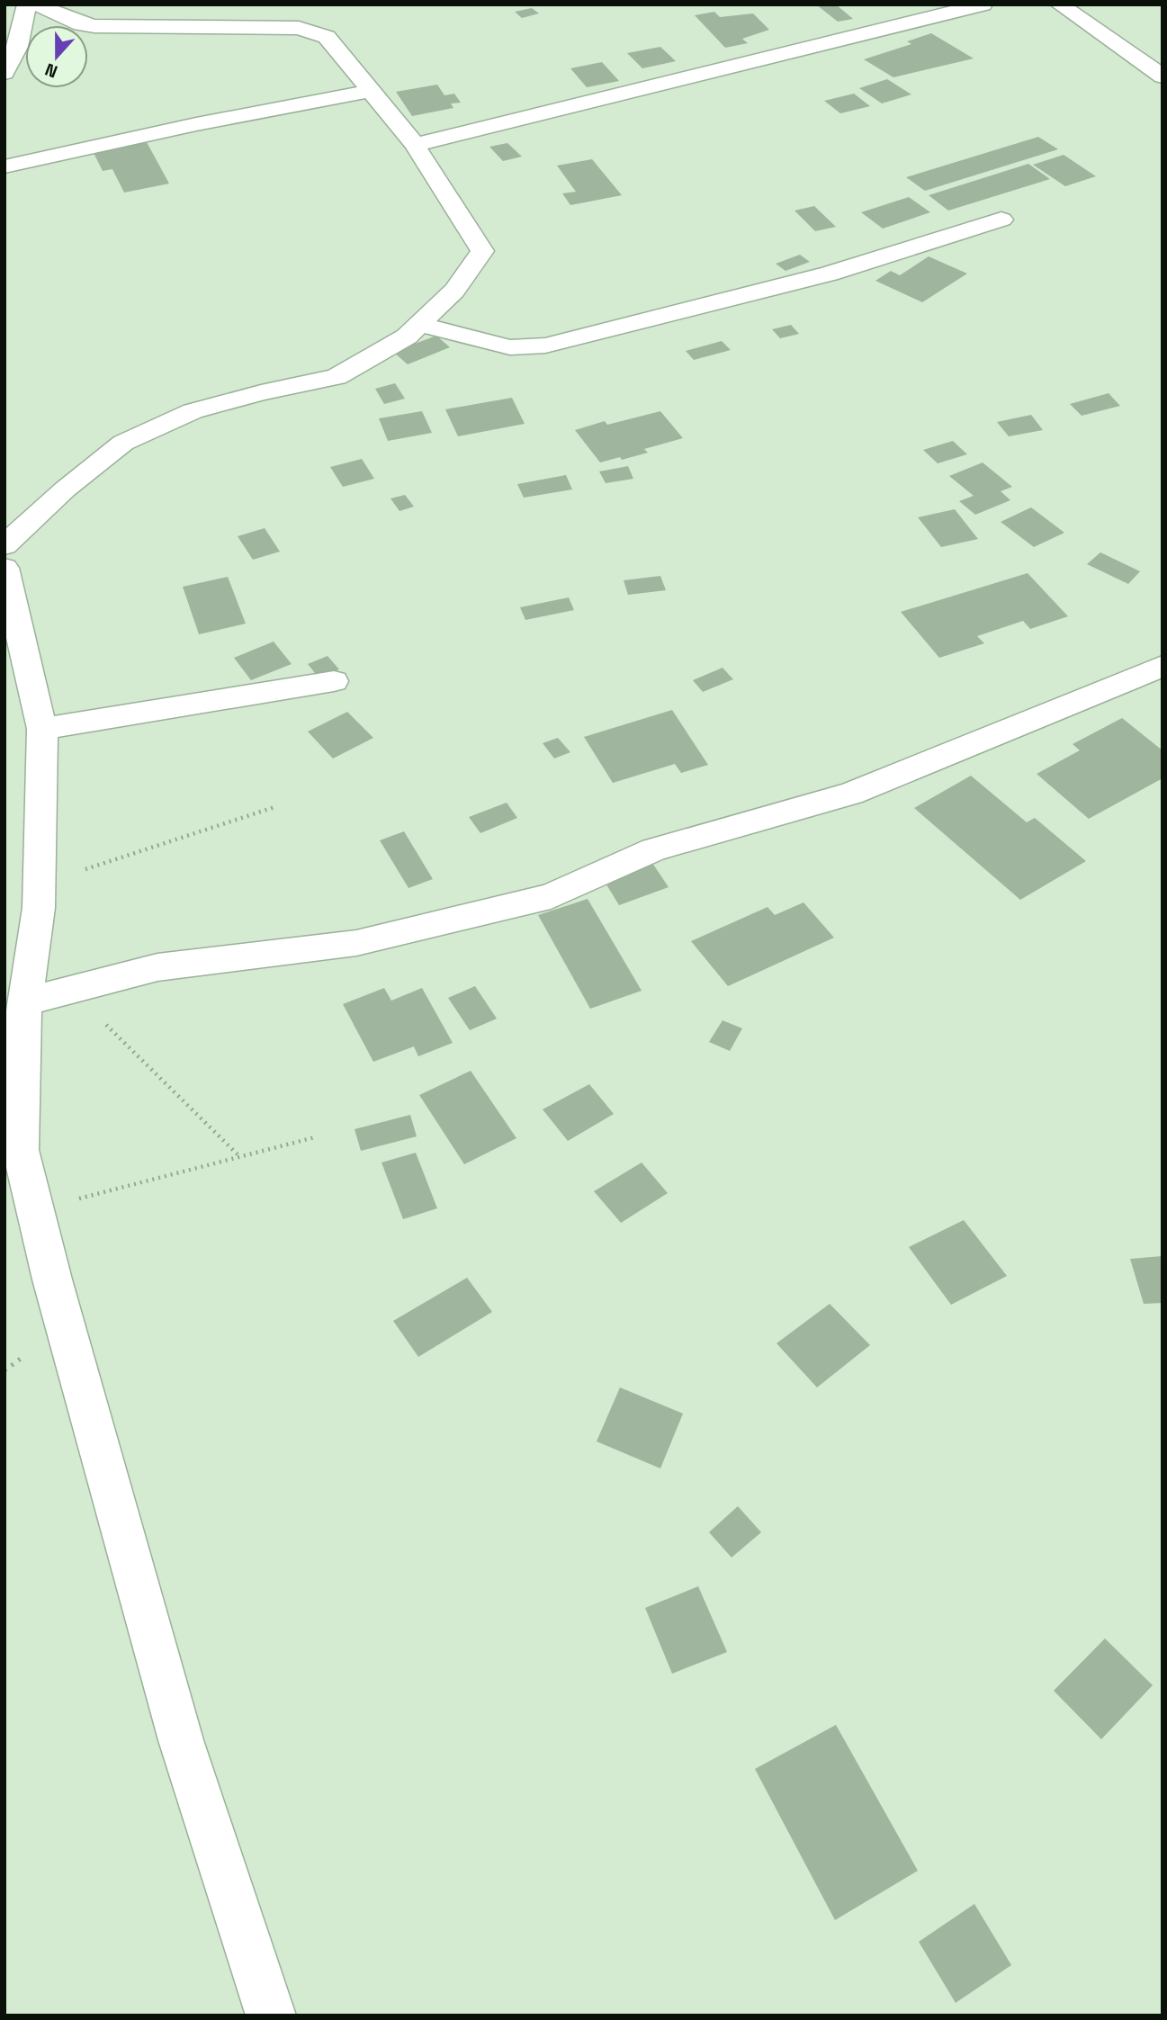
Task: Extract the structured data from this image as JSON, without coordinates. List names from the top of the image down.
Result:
{
  "north": "bottom"
}
